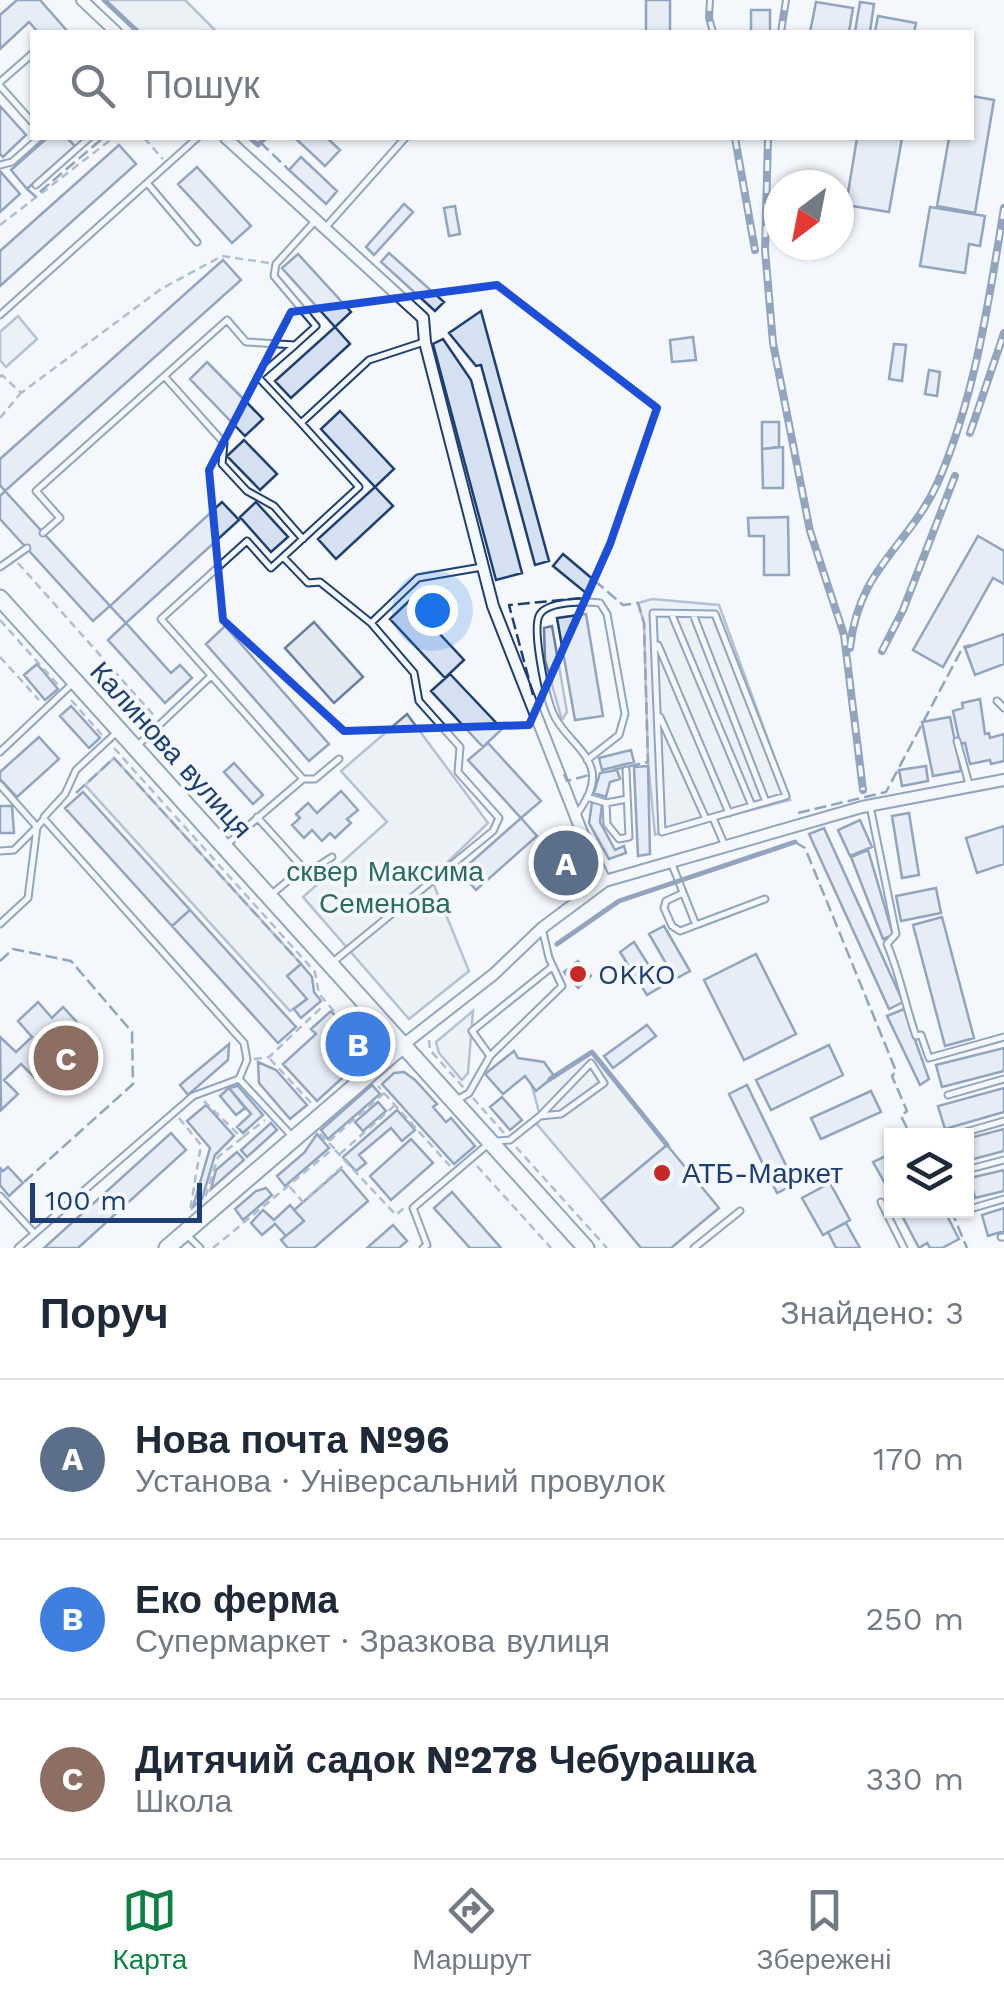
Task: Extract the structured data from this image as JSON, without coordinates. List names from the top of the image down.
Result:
{
  "streets": {
    "main road": ["Калинова вулиця"]
  },
  "parks": ["сквер Максима Семенова"],
  "places": ["OKKO", "АТБ-Маркет"],
  "scale_bar": "100 m",
  "north": "bottom left",
  "page": {
    "search": "Пошук",
    "pins": ["A", "B", "C"],
    "scale": "100 m",
    "heading": ["Поруч", "Знайдено: 3"],
    "list": [
      {
        "mark": "A",
        "name": "Нова почта №96",
        "note": "Установа · Універсальний провулок",
        "value": "170 m"
      },
      {
        "mark": "B",
        "name": "Еко ферма",
        "note": "Супермаркет · Зразкова вулиця",
        "value": "250 m"
      },
      {
        "mark": "C",
        "name": "Дитячий садок №278 Чебурашка",
        "note": "Школа",
        "value": "330 m"
      }
    ],
    "nav": ["Карта", "Маршрут", "Збережені"]
  }
}
